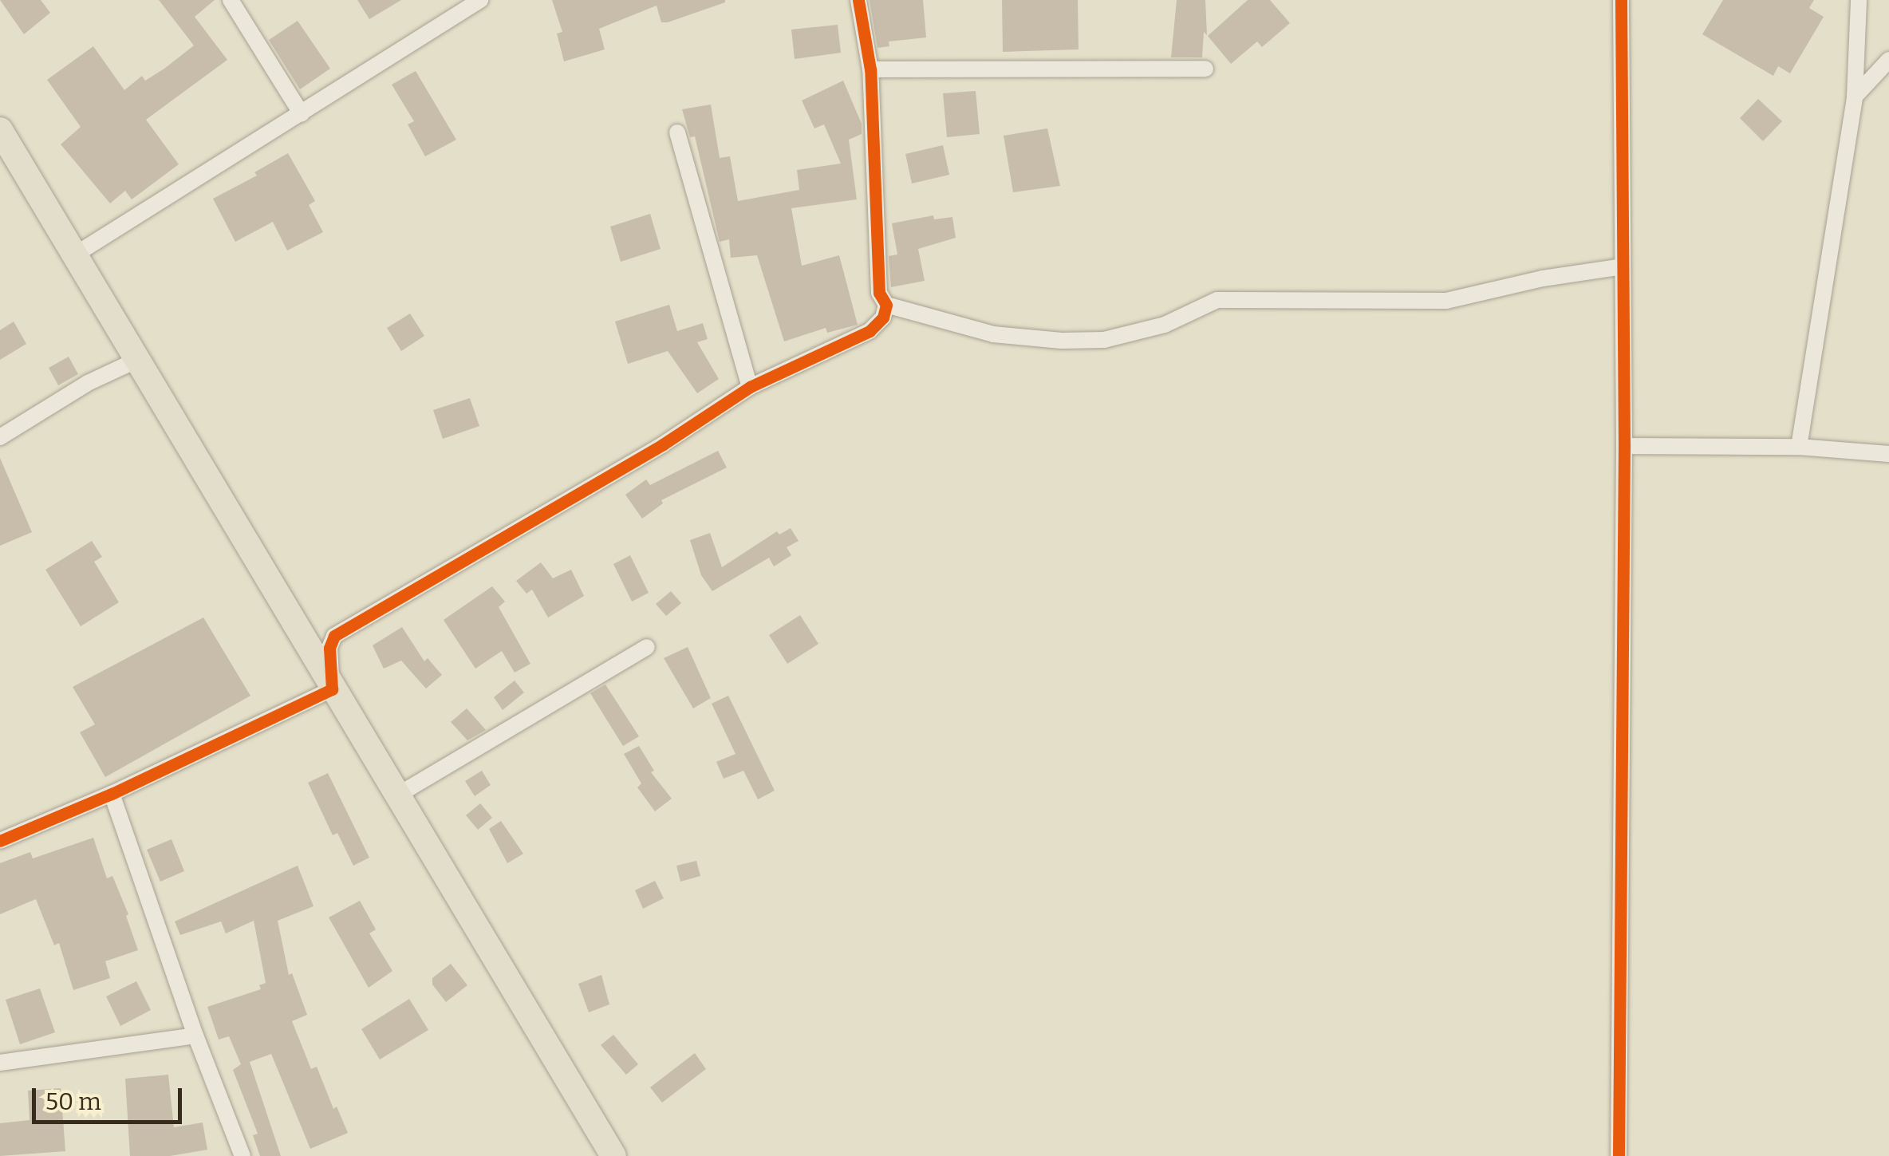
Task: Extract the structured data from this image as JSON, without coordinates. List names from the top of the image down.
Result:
{
  "scale_bar": "50 m"
}
